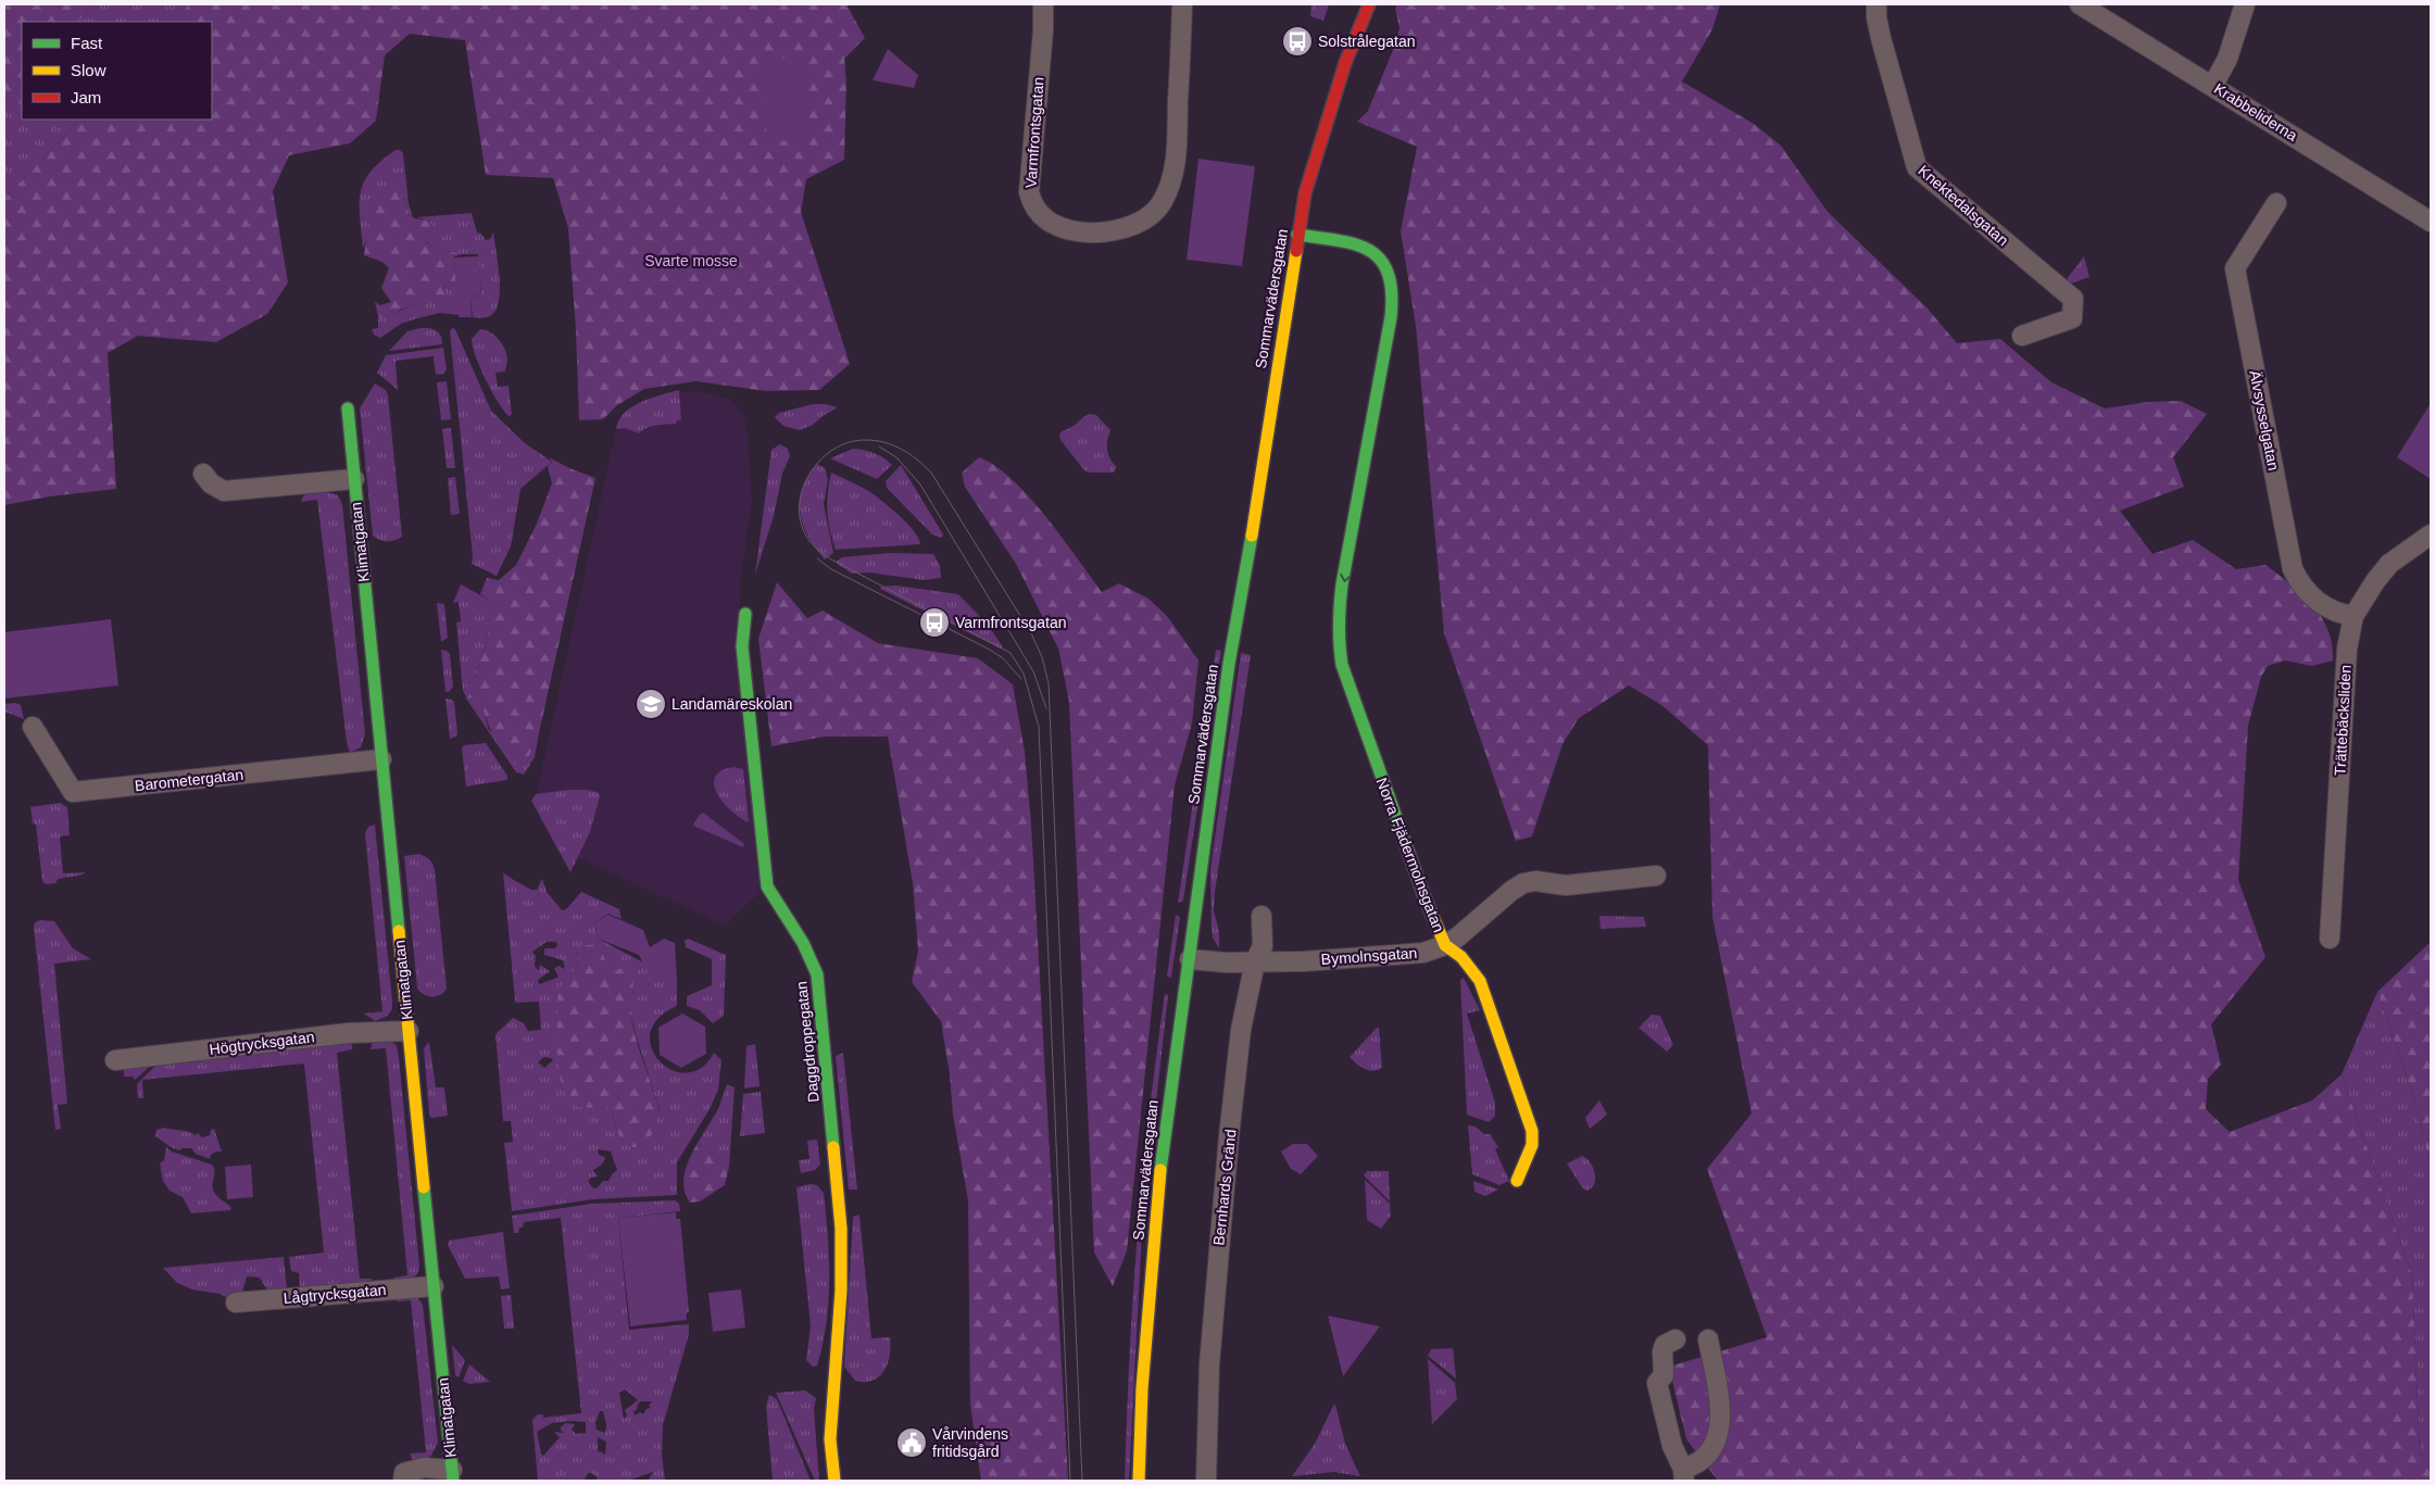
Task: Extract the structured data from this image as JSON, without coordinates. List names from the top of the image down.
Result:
{
  "streets": {
    "street": [
      "Krabbeliderna",
      "Varmfrontsgatan",
      "Knektedalsgatan",
      "Sommarvädersgatan",
      "Älvsysselgatan",
      "Klimatgatan",
      "Trättebäcksliden",
      "Barometergatan",
      "Norra Fjädermolnsgatan",
      "Bymolnsgatan",
      "Daggdroppegatan",
      "Högtrycksgatan",
      "Bernhards Gränd",
      "Lågtrycksgatan"
    ]
  },
  "crossings": [
    ["Sommarvädersgatan", "Norra Fjädermolnsgatan"],
    ["Älvsysselgatan", "Trättebäcksliden"],
    ["Klimatgatan", "Barometergatan"],
    ["Klimatgatan", "Högtrycksgatan"],
    ["Klimatgatan", "Lågtrycksgatan"],
    ["Norra Fjädermolnsgatan", "Bymolnsgatan"],
    ["Bymolnsgatan", "Bernhards Gränd"]
  ],
  "one_way": ["Norra Fjädermolnsgatan"],
  "parks": ["Svarte mosse"],
  "places": {
    "bus stop": ["Solstrålegatan", "Varmfrontsgatan"],
    "school or university": ["Landamäreskolan"],
    "public building": ["Vårvindens fritidsgård"]
  },
  "legend": ["Fast", "Slow", "Jam"]
}
